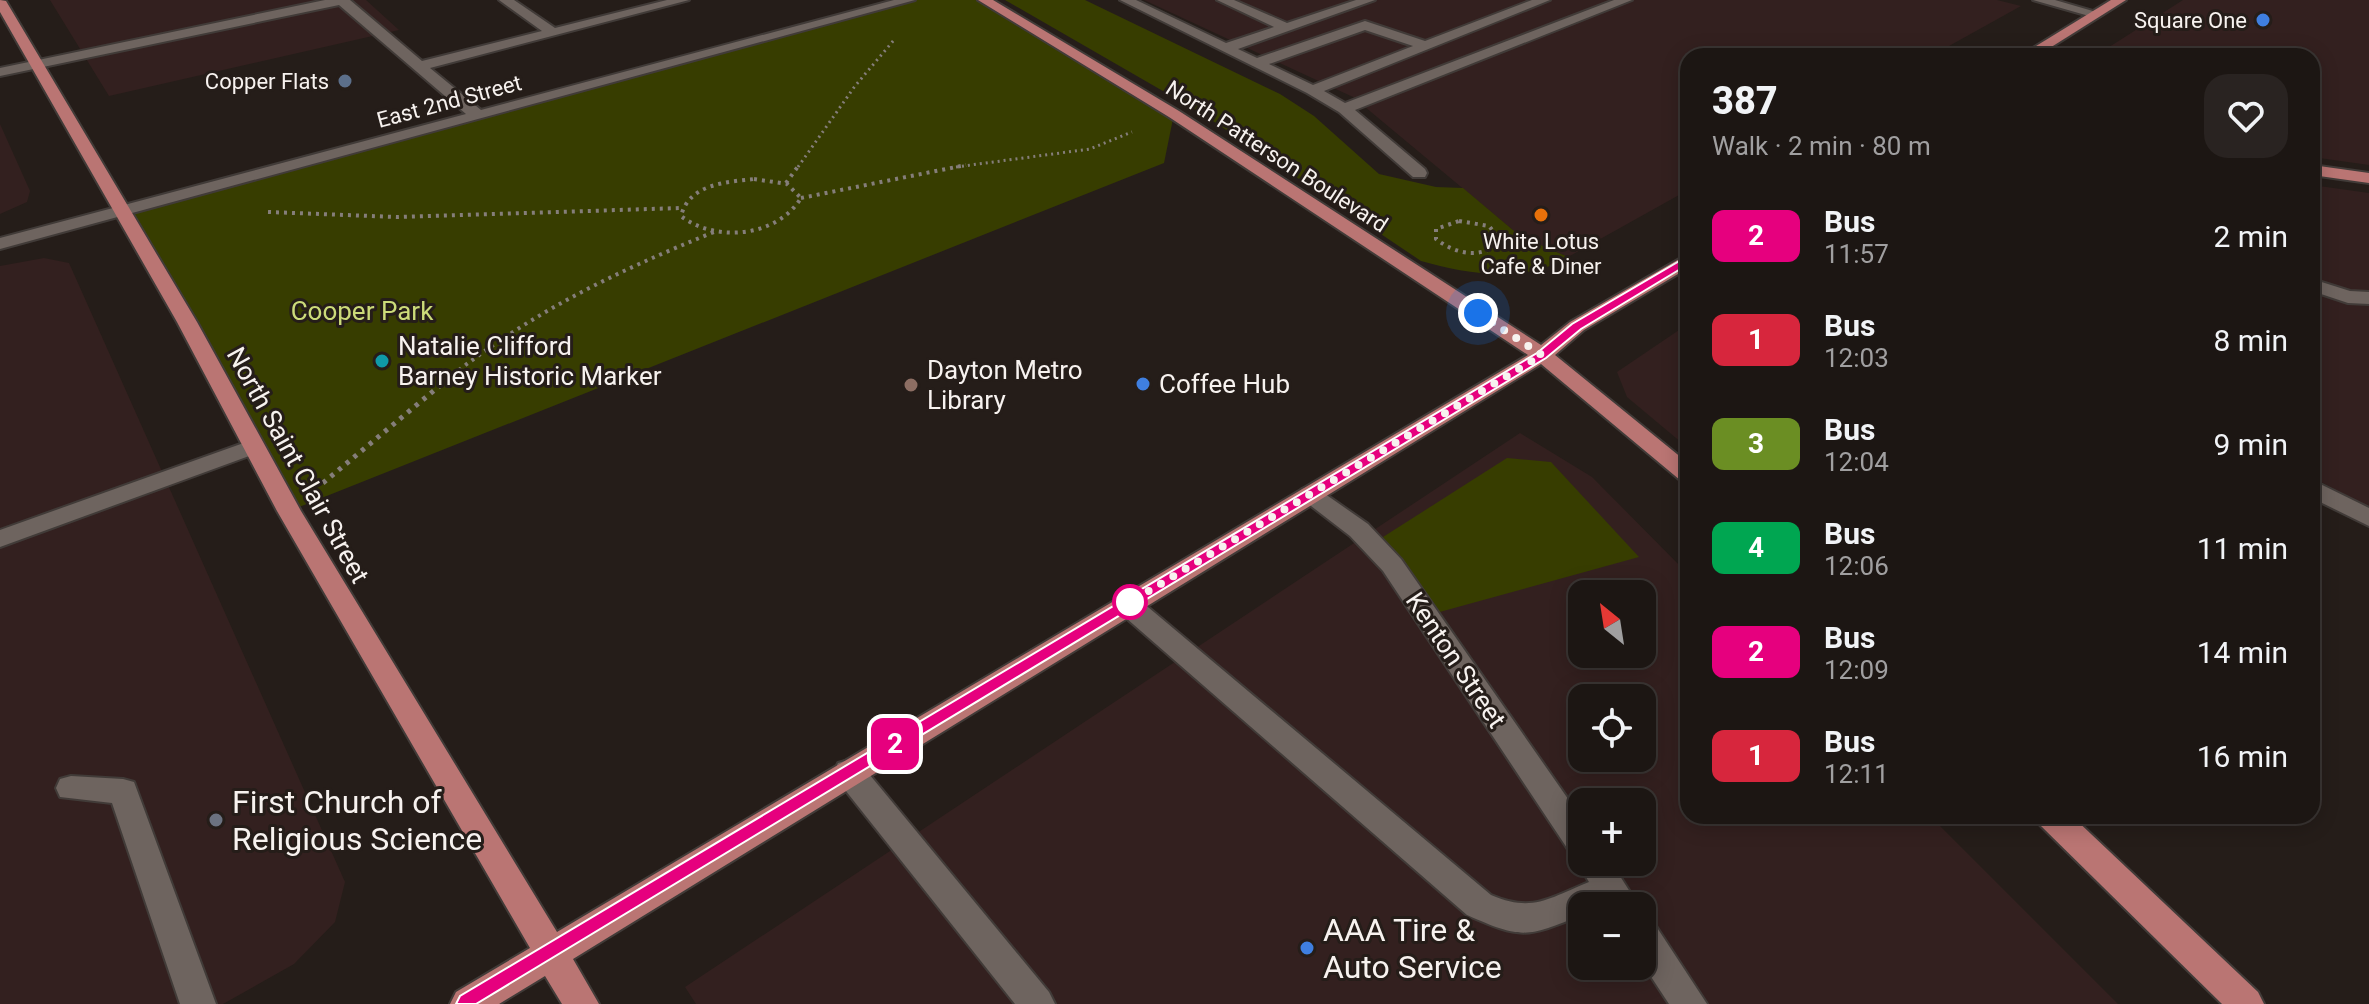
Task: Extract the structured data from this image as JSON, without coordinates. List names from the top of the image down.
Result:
{
  "streets": {
    "main road": ["North Patterson Boulevard", "North Saint Clair Street"],
    "street": ["East 2nd Street", "Kenton Street"]
  },
  "crossings": [
    ["East 2nd Street", "North Saint Clair Street"]
  ],
  "parks": ["Cooper Park"],
  "places": [
    "Square One",
    "Copper Flats",
    "White Lotus Cafe & Diner",
    "Natalie Clifford Barney Historic Marker",
    "Coffee Hub",
    "Dayton Metro Library",
    "First Church of Religious Science",
    "AAA Tire & Auto Service"
  ],
  "lines": ["bus line 2"],
  "north": "top left",
  "page": {
    "on_map": "2",
    "heading": ["387", "Walk · 2 min · 80 m"],
    "list": [
      {
        "mark": "2",
        "name": "Bus",
        "note": "11:57",
        "value": "2 min"
      },
      {
        "mark": "1",
        "name": "Bus",
        "note": "12:03",
        "value": "8 min"
      },
      {
        "mark": "3",
        "name": "Bus",
        "note": "12:04",
        "value": "9 min"
      },
      {
        "mark": "4",
        "name": "Bus",
        "note": "12:06",
        "value": "11 min"
      },
      {
        "mark": "2",
        "name": "Bus",
        "note": "12:09",
        "value": "14 min"
      },
      {
        "mark": "1",
        "name": "Bus",
        "note": "12:11",
        "value": "16 min"
      }
    ],
    "map_buttons": ["+", "−"]
  }
}
